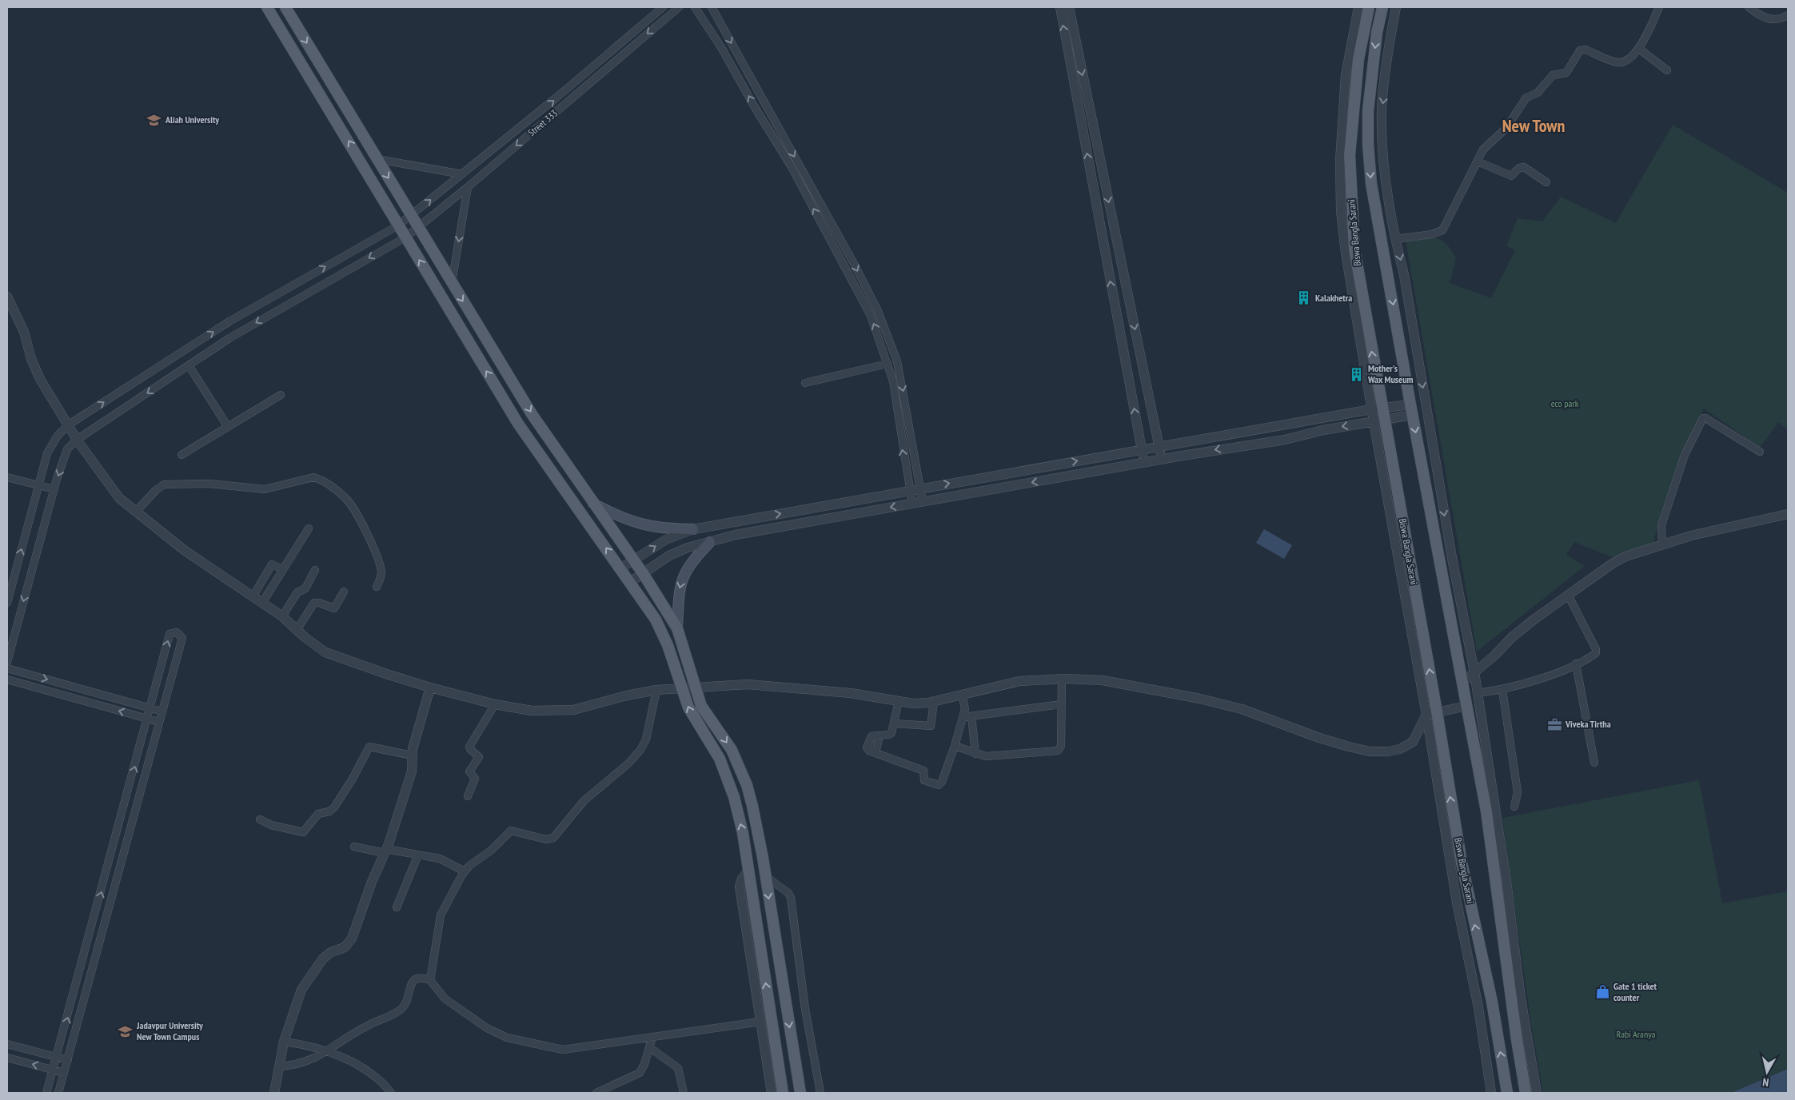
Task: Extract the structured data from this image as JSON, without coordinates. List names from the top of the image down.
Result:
{
  "streets": {
    "main road": ["Biswa Bangla Sarani"],
    "street": ["Street 333"]
  },
  "districts": ["New Town"],
  "parks": ["eco park", "Rabi Aranya"],
  "places": {
    "school or university": ["Aliah University", "Jadavpur University New Town Campus"],
    "building": ["Kalakhetra", "Mother's Wax Museum"],
    "office": ["Viveka Tirtha"],
    "shop": ["Gate 1 ticket counter"]
  },
  "north": "bottom"
}
